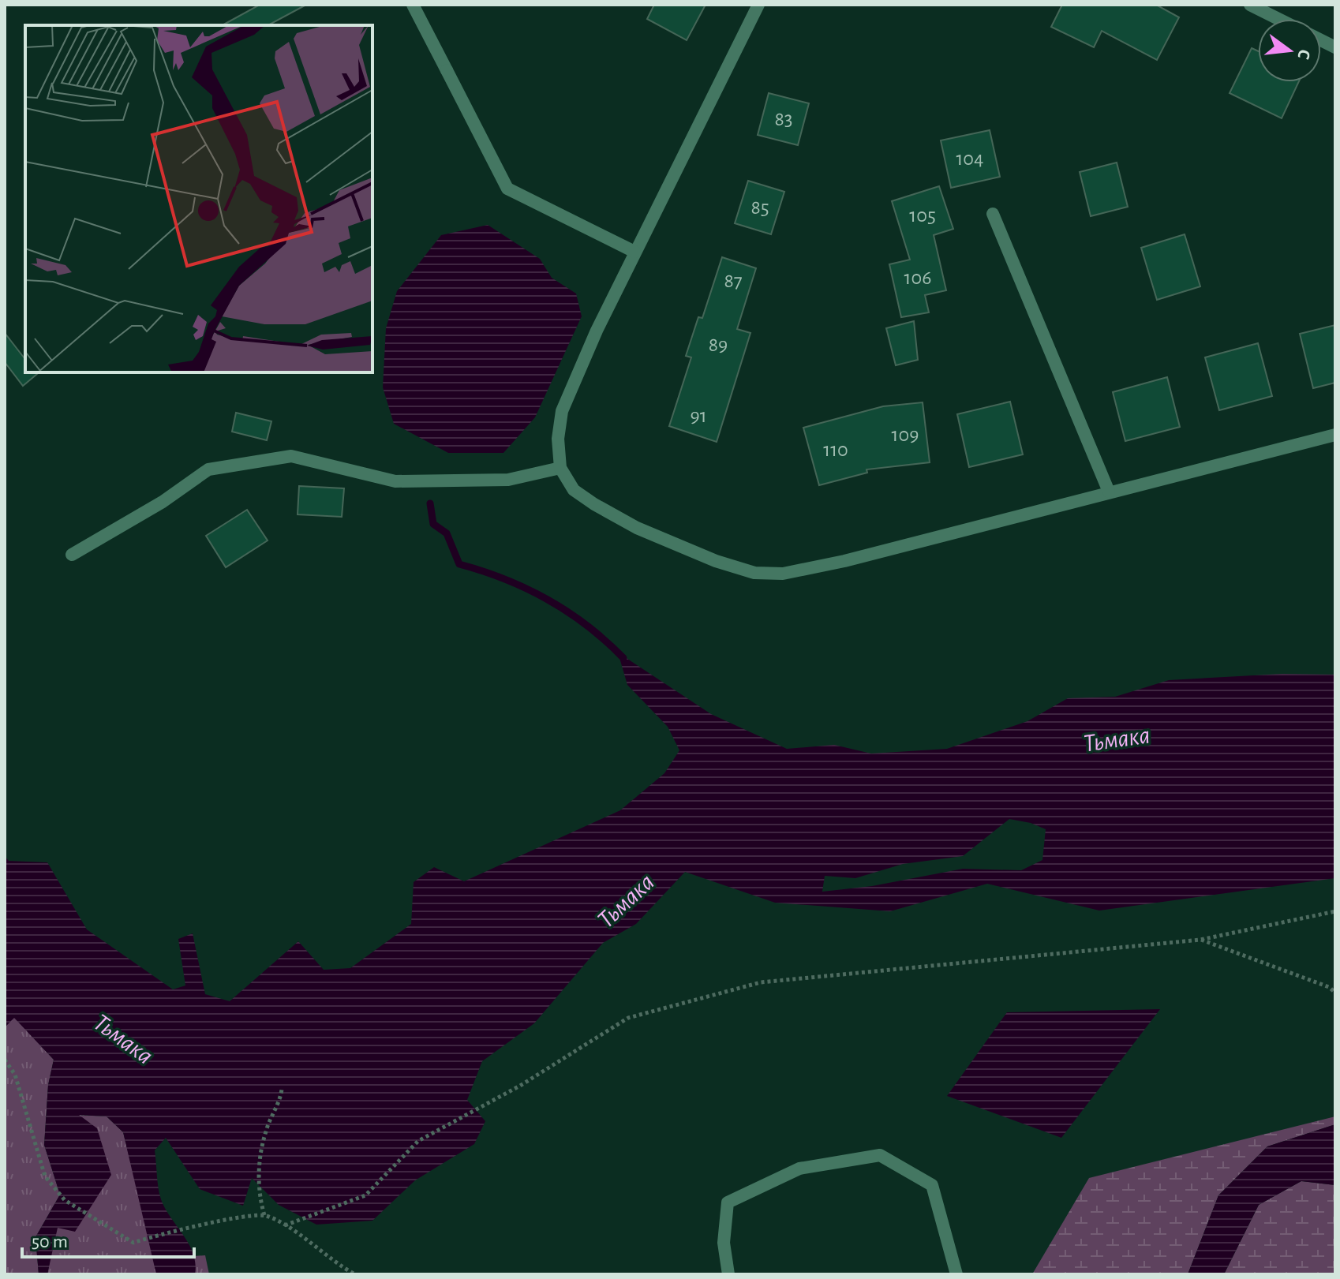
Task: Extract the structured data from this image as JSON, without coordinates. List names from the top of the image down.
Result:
{
  "water": ["Тьмака"],
  "house_numbers": [
    "83",
    "104",
    "85",
    "105",
    "106",
    "87",
    "89",
    "91",
    "109",
    "110"
  ],
  "scale_bar": "50 m",
  "north": "right"
}
